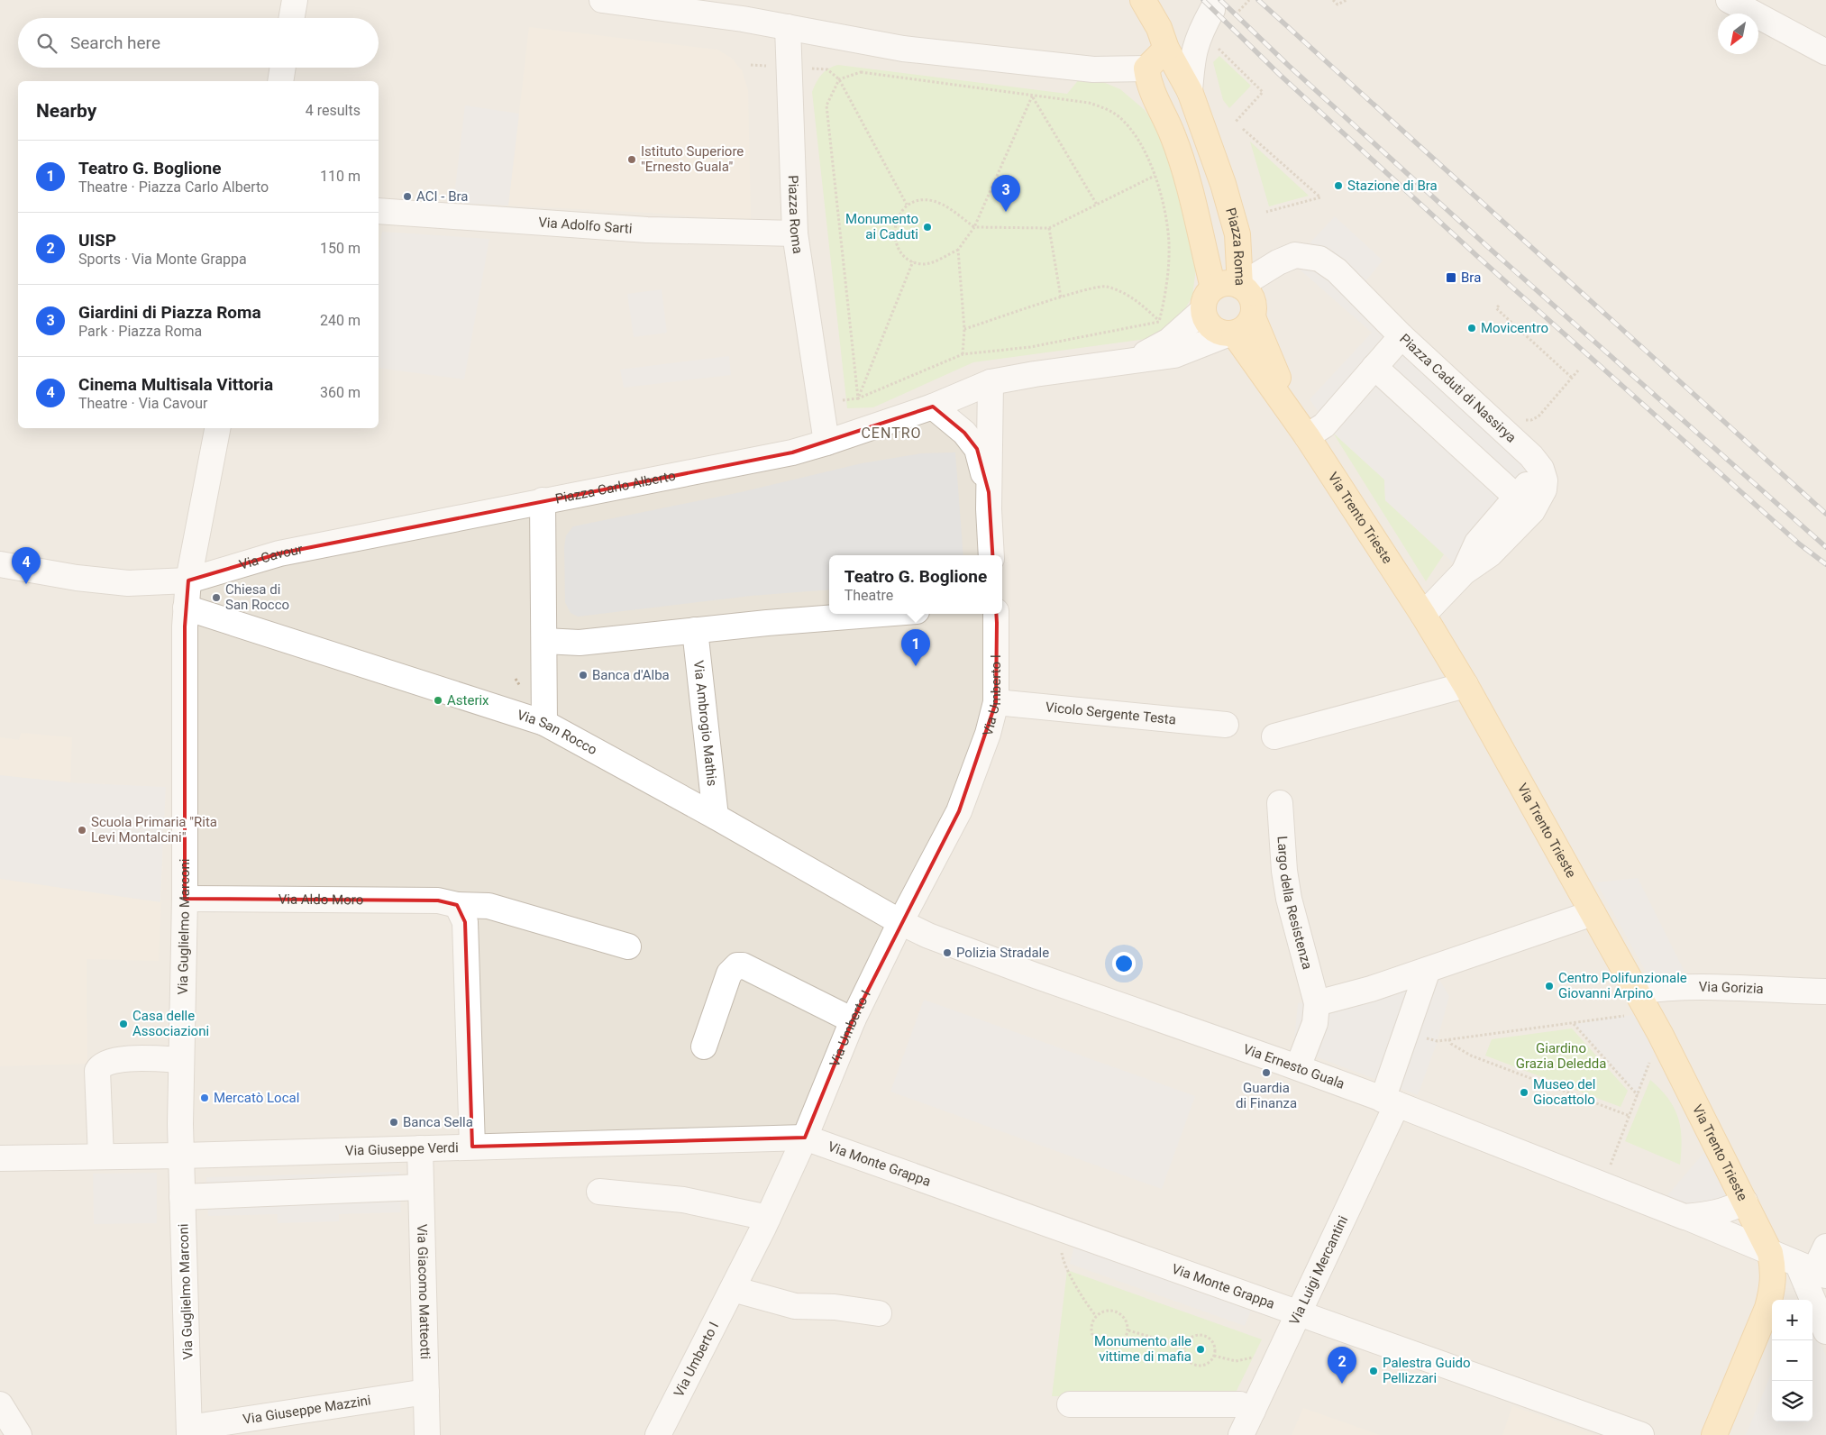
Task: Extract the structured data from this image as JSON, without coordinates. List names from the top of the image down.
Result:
{
  "streets": {
    "main road": ["Piazza Roma", "Via Trento Trieste"],
    "street": [
      "Via Adolfo Sarti",
      "Piazza Caduti di Nassirya",
      "Piazza Carlo Alberto",
      "Via Cavour",
      "Via Umberto I",
      "Vicolo Sergente Testa",
      "Via Ambrogio Mathis",
      "Via San Rocco",
      "Via Aldo Moro",
      "Largo della Resistenza",
      "Via Guglielmo Marconi",
      "Via Gorizia",
      "Via Ernesto Guala",
      "Via Giuseppe Verdi",
      "Via Monte Grappa",
      "Via Luigi Mercantini",
      "Via Giacomo Matteotti",
      "Via Giuseppe Mazzini"
    ]
  },
  "crossings": [
    ["Piazza Roma", "Via Adolfo Sarti"],
    ["Piazza Roma", "Piazza Caduti di Nassirya"],
    ["Piazza Roma", "Piazza Carlo Alberto"],
    ["Piazza Caduti di Nassirya", "Via Trento Trieste"],
    ["Piazza Carlo Alberto", "Via Cavour"],
    ["Piazza Carlo Alberto", "Via San Rocco"],
    ["Via Trento Trieste", "Via Gorizia"],
    ["Via Trento Trieste", "Via Ernesto Guala"],
    ["Via Cavour", "Via Guglielmo Marconi"],
    ["Via Umberto I", "Vicolo Sergente Testa"],
    ["Via Umberto I", "Via San Rocco"],
    ["Via Umberto I", "Via Ernesto Guala"],
    ["Via Umberto I", "Via Giuseppe Verdi"],
    ["Via Umberto I", "Via Monte Grappa"],
    ["Via Ambrogio Mathis", "Via San Rocco"],
    ["Via San Rocco", "Via Guglielmo Marconi"],
    ["Via San Rocco", "Via Ernesto Guala"],
    ["Via Aldo Moro", "Via Guglielmo Marconi"],
    ["Largo della Resistenza", "Via Ernesto Guala"],
    ["Via Guglielmo Marconi", "Via Giuseppe Verdi"],
    ["Via Guglielmo Marconi", "Via Giuseppe Mazzini"],
    ["Via Ernesto Guala", "Via Luigi Mercantini"],
    ["Via Giuseppe Verdi", "Via Monte Grappa"],
    ["Via Giuseppe Verdi", "Via Giacomo Matteotti"],
    ["Via Monte Grappa", "Via Luigi Mercantini"],
    ["Via Giacomo Matteotti", "Via Giuseppe Mazzini"]
  ],
  "districts": ["CENTRO"],
  "parks": ["Giardino Grazia Deledda"],
  "places": {
    "other": [
      "Istituto Superiore \"Ernesto Guala\"",
      "Stazione di Bra",
      "ACI - Bra",
      "Monumento ai Caduti",
      "Movicentro",
      "Chiesa di San Rocco",
      "Banca d'Alba",
      "Asterix",
      "Scuola Primaria \"Rita Levi Montalcini\"",
      "Polizia Stradale",
      "Centro Polifunzionale Giovanni Arpino",
      "Casa delle Associazioni",
      "Guardia di Finanza",
      "Museo del Giocattolo",
      "Mercatò Local",
      "Banca Sella",
      "Monumento alle vittime di mafia",
      "Palestra Guido Pellizzari"
    ],
    "transit": ["Bra"]
  },
  "north": "bottom left",
  "page": {
    "search": "Search here",
    "heading": ["Nearby", "4 results"],
    "list": [
      {
        "mark": "1",
        "name": "Teatro G. Boglione",
        "note": "Theatre · Piazza Carlo Alberto",
        "value": "110 m"
      },
      {
        "mark": "2",
        "name": "UISP",
        "note": "Sports · Via Monte Grappa",
        "value": "150 m"
      },
      {
        "mark": "3",
        "name": "Giardini di Piazza Roma",
        "note": "Park · Piazza Roma",
        "value": "240 m"
      },
      {
        "mark": "4",
        "name": "Cinema Multisala Vittoria",
        "note": "Theatre · Via Cavour",
        "value": "360 m"
      }
    ],
    "pins": [
      "3",
      "4",
      "1",
      "2"
    ],
    "popup": ["Teatro G. Boglione", "Theatre"],
    "map_buttons": ["+", "−"]
  }
}
